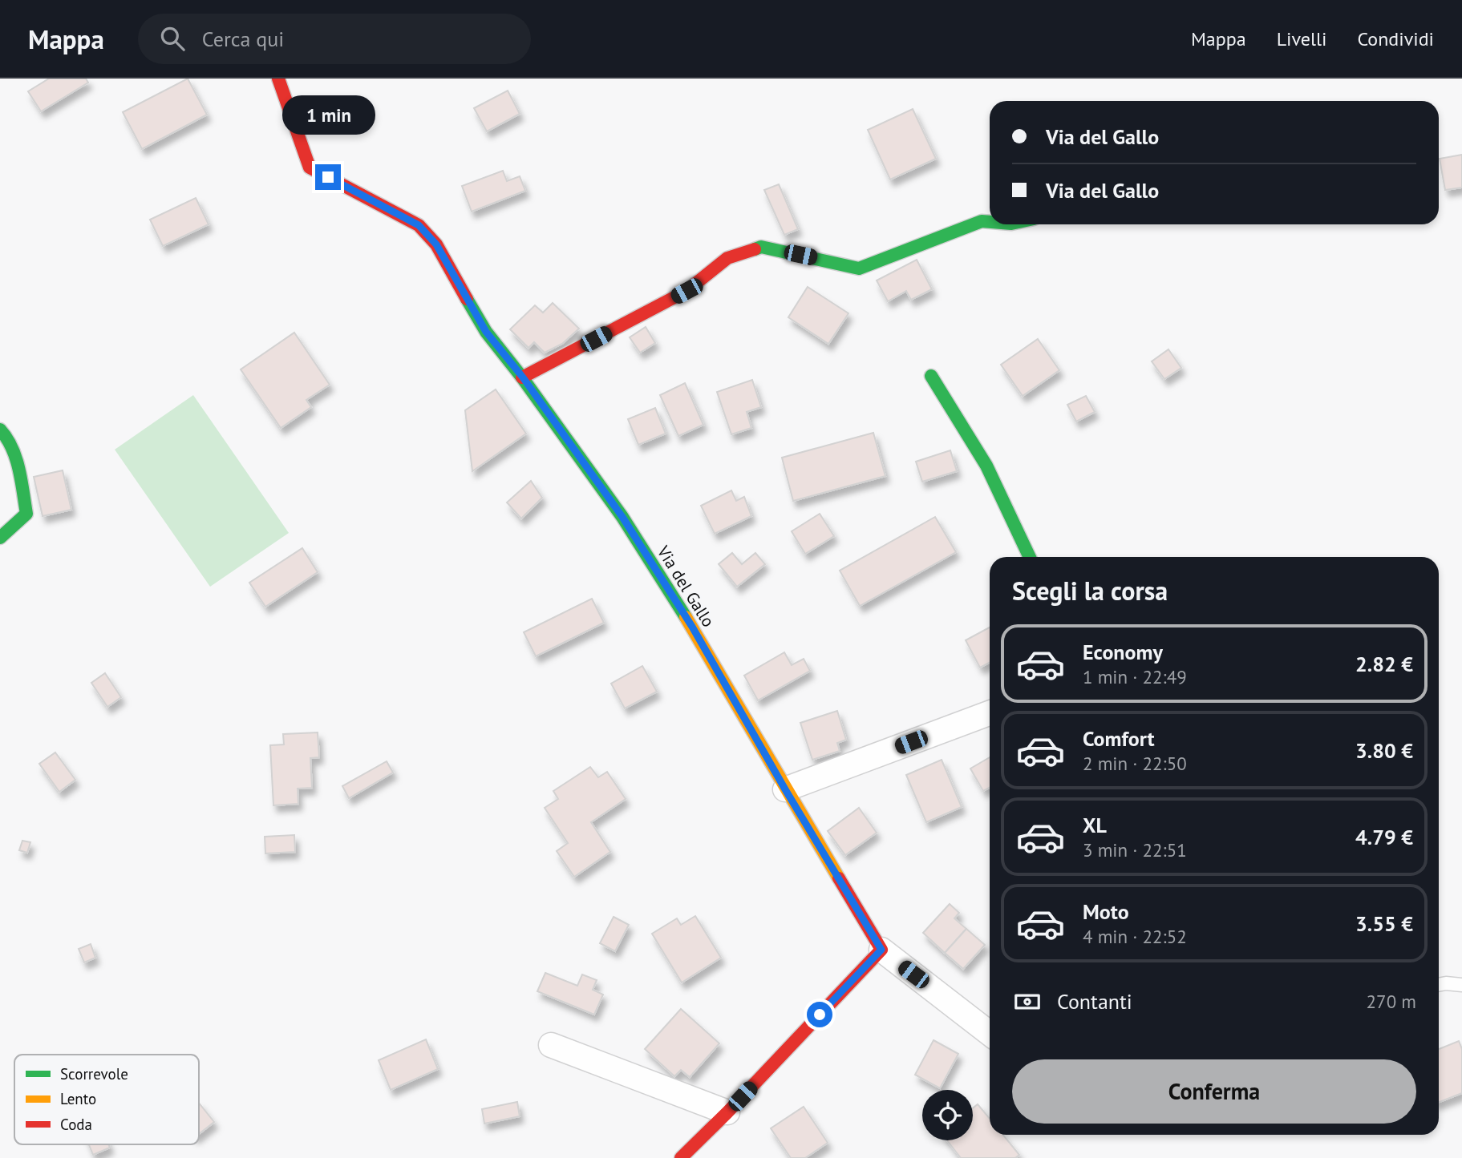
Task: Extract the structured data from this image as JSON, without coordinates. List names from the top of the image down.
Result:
{
  "streets": {
    "street": ["Via del Gallo"]
  },
  "legend": ["Scorrevole", "Lento", "Coda"],
  "page": {
    "header": "Mappa",
    "search": "Cerca qui",
    "nav": ["Mappa", "Livelli", "Condividi"],
    "bubble": "1 min",
    "banner": ["Via del Gallo", "Via del Gallo"],
    "heading": "Scegli la corsa",
    "list": [
      {
        "name": "Economy",
        "note": "1 min · 22:49",
        "value": "2.82 €"
      },
      {
        "name": "Comfort",
        "note": "2 min · 22:50",
        "value": "3.80 €"
      },
      {
        "name": "XL",
        "note": "3 min · 22:51",
        "value": "4.79 €"
      },
      {
        "name": "Moto",
        "note": "4 min · 22:52",
        "value": "3.55 €"
      }
    ],
    "pay": ["Contanti", "270 m"],
    "buttons": "Conferma"
  }
}
